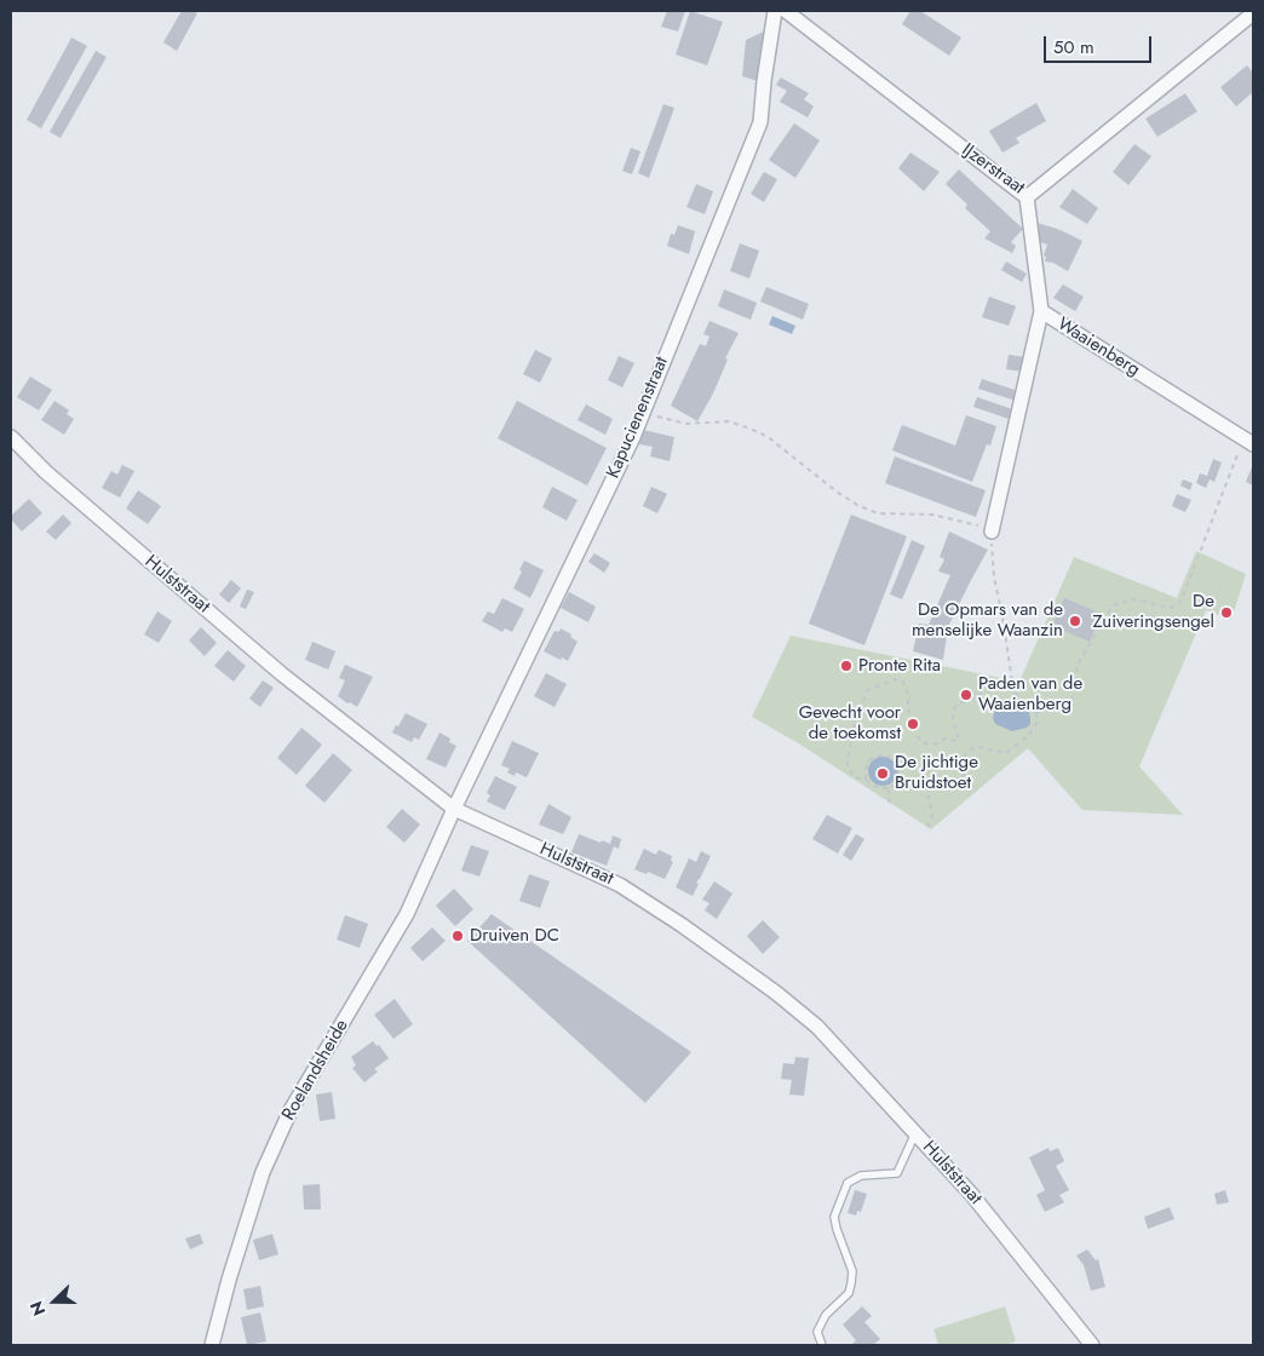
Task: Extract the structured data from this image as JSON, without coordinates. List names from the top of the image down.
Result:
{
  "streets": {
    "street": [
      "IJzerstraat",
      "Waaienberg",
      "Kapucienenstraat",
      "Hulststraat",
      "Roelandsheide"
    ]
  },
  "crossings": [
    ["IJzerstraat", "Waaienberg"],
    ["Kapucienenstraat", "Hulststraat"],
    ["Kapucienenstraat", "Roelandsheide"],
    ["Hulststraat", "Roelandsheide"]
  ],
  "places": [
    "De Zuiveringsengel",
    "De Opmars van de menselijke Waanzin",
    "Pronte Rita",
    "Paden van de Waaienberg",
    "Gevecht voor de toekomst",
    "De jichtige Bruidstoet",
    "Druiven DC"
  ],
  "scale_bar": "50 m",
  "north": "left"
}
